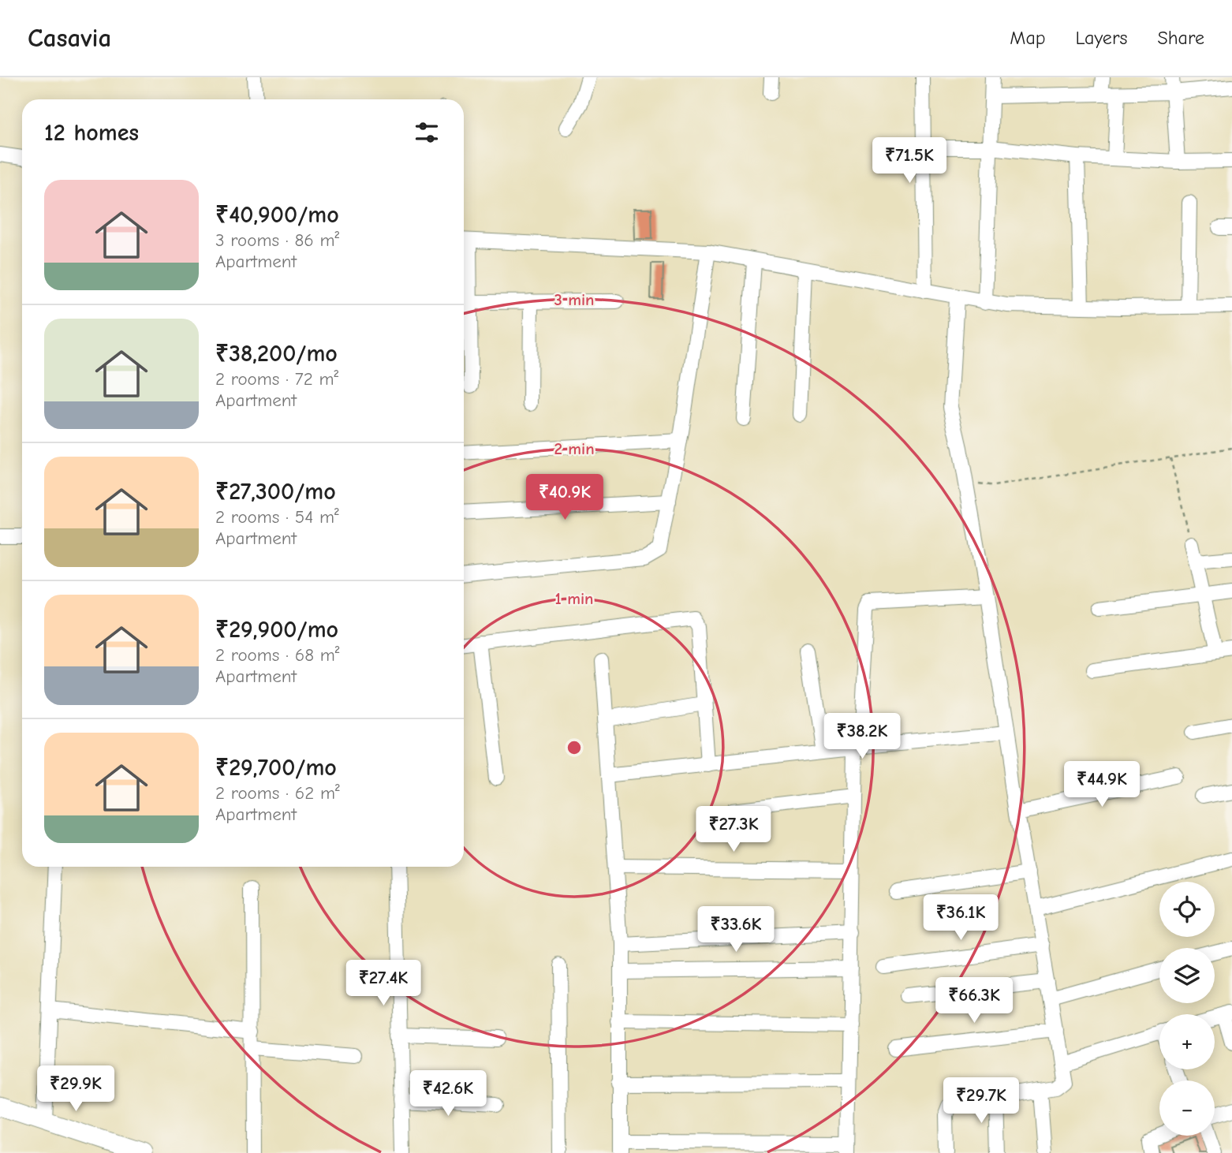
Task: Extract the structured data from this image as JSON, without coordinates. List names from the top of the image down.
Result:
{
  "page": {
    "header": "Casavia",
    "nav": ["Map", "Layers", "Share"],
    "heading": "12 homes",
    "price": [
      "₹71.5K",
      "₹40.9K",
      "₹38.2K",
      "₹44.9K",
      "₹27.3K",
      "₹36.1K",
      "₹33.6K",
      "₹27.4K",
      "₹66.3K",
      "₹29.9K",
      "₹42.6K",
      "₹29.7K"
    ],
    "list": [
      {
        "name": "₹40,900/mo",
        "note": "3 rooms · 86 m² · Apartment"
      },
      {
        "name": "₹38,200/mo",
        "note": "2 rooms · 72 m² · Apartment"
      },
      {
        "name": "₹27,300/mo",
        "note": "2 rooms · 54 m² · Apartment"
      },
      {
        "name": "₹29,900/mo",
        "note": "2 rooms · 68 m² · Apartment"
      },
      {
        "name": "₹29,700/mo",
        "note": "2 rooms · 62 m² · Apartment"
      }
    ],
    "map_buttons": ["+", "−"]
  },
  "rings": ["3 min", "2 min", "1 min"]
}
